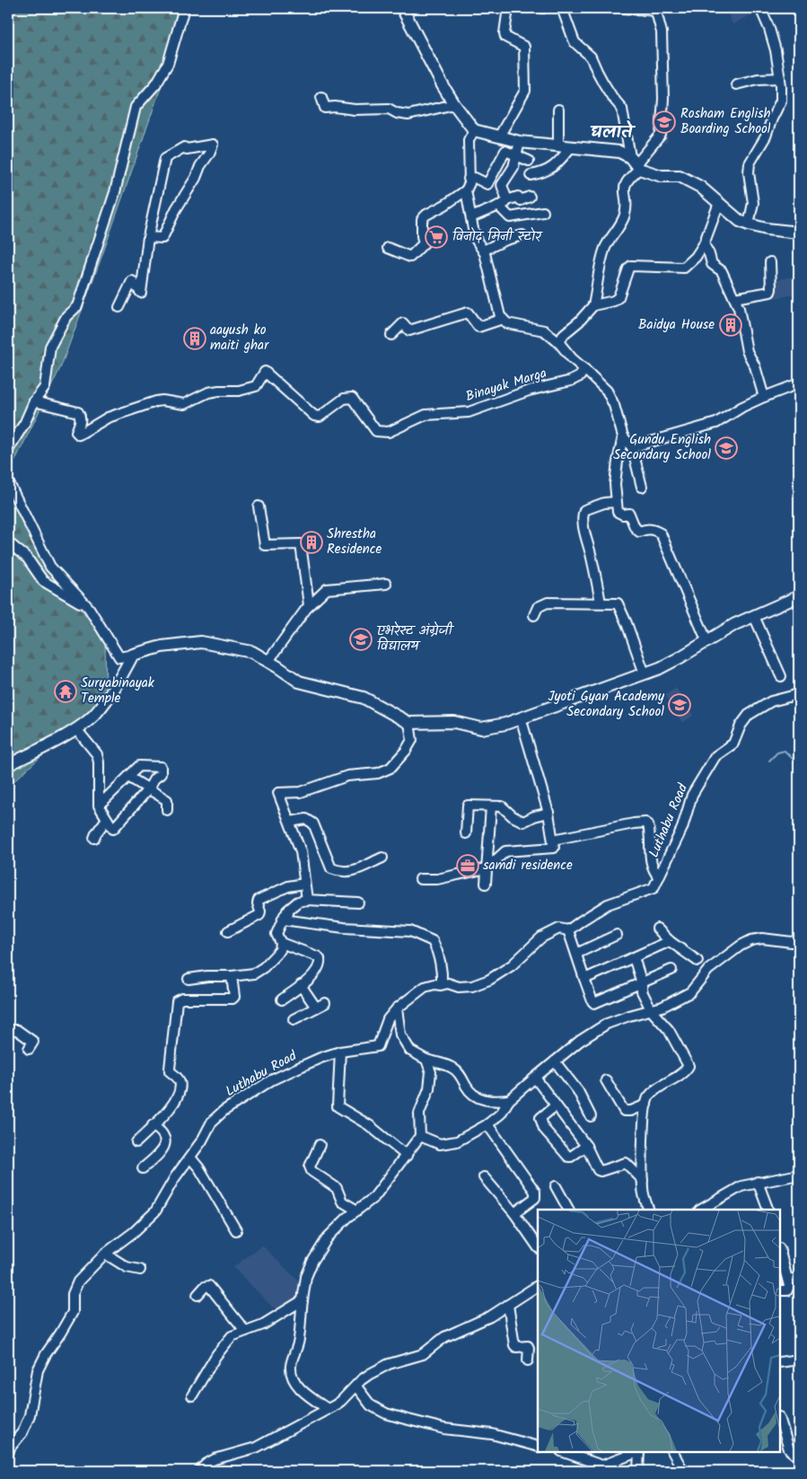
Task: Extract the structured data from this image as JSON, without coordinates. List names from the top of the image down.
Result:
{
  "streets": {
    "street": ["Binayak Marga", "Luthabu Road"]
  },
  "districts": ["घलाते"],
  "places": {
    "school or university": [
      "Rosham English Boarding School",
      "Gundu English Secondary School",
      "एभरेस्ट अंग्रेजी विद्यालय",
      "Jyoti Gyan Academy Secondary School"
    ],
    "supermarket": ["विनोद मिनी स्टोर"],
    "building": ["Baidya House", "aayush ko maiti ghar", "Shrestha Residence"],
    "temple": ["Suryabinayak Temple"],
    "office": ["samdi residence"]
  }
}
